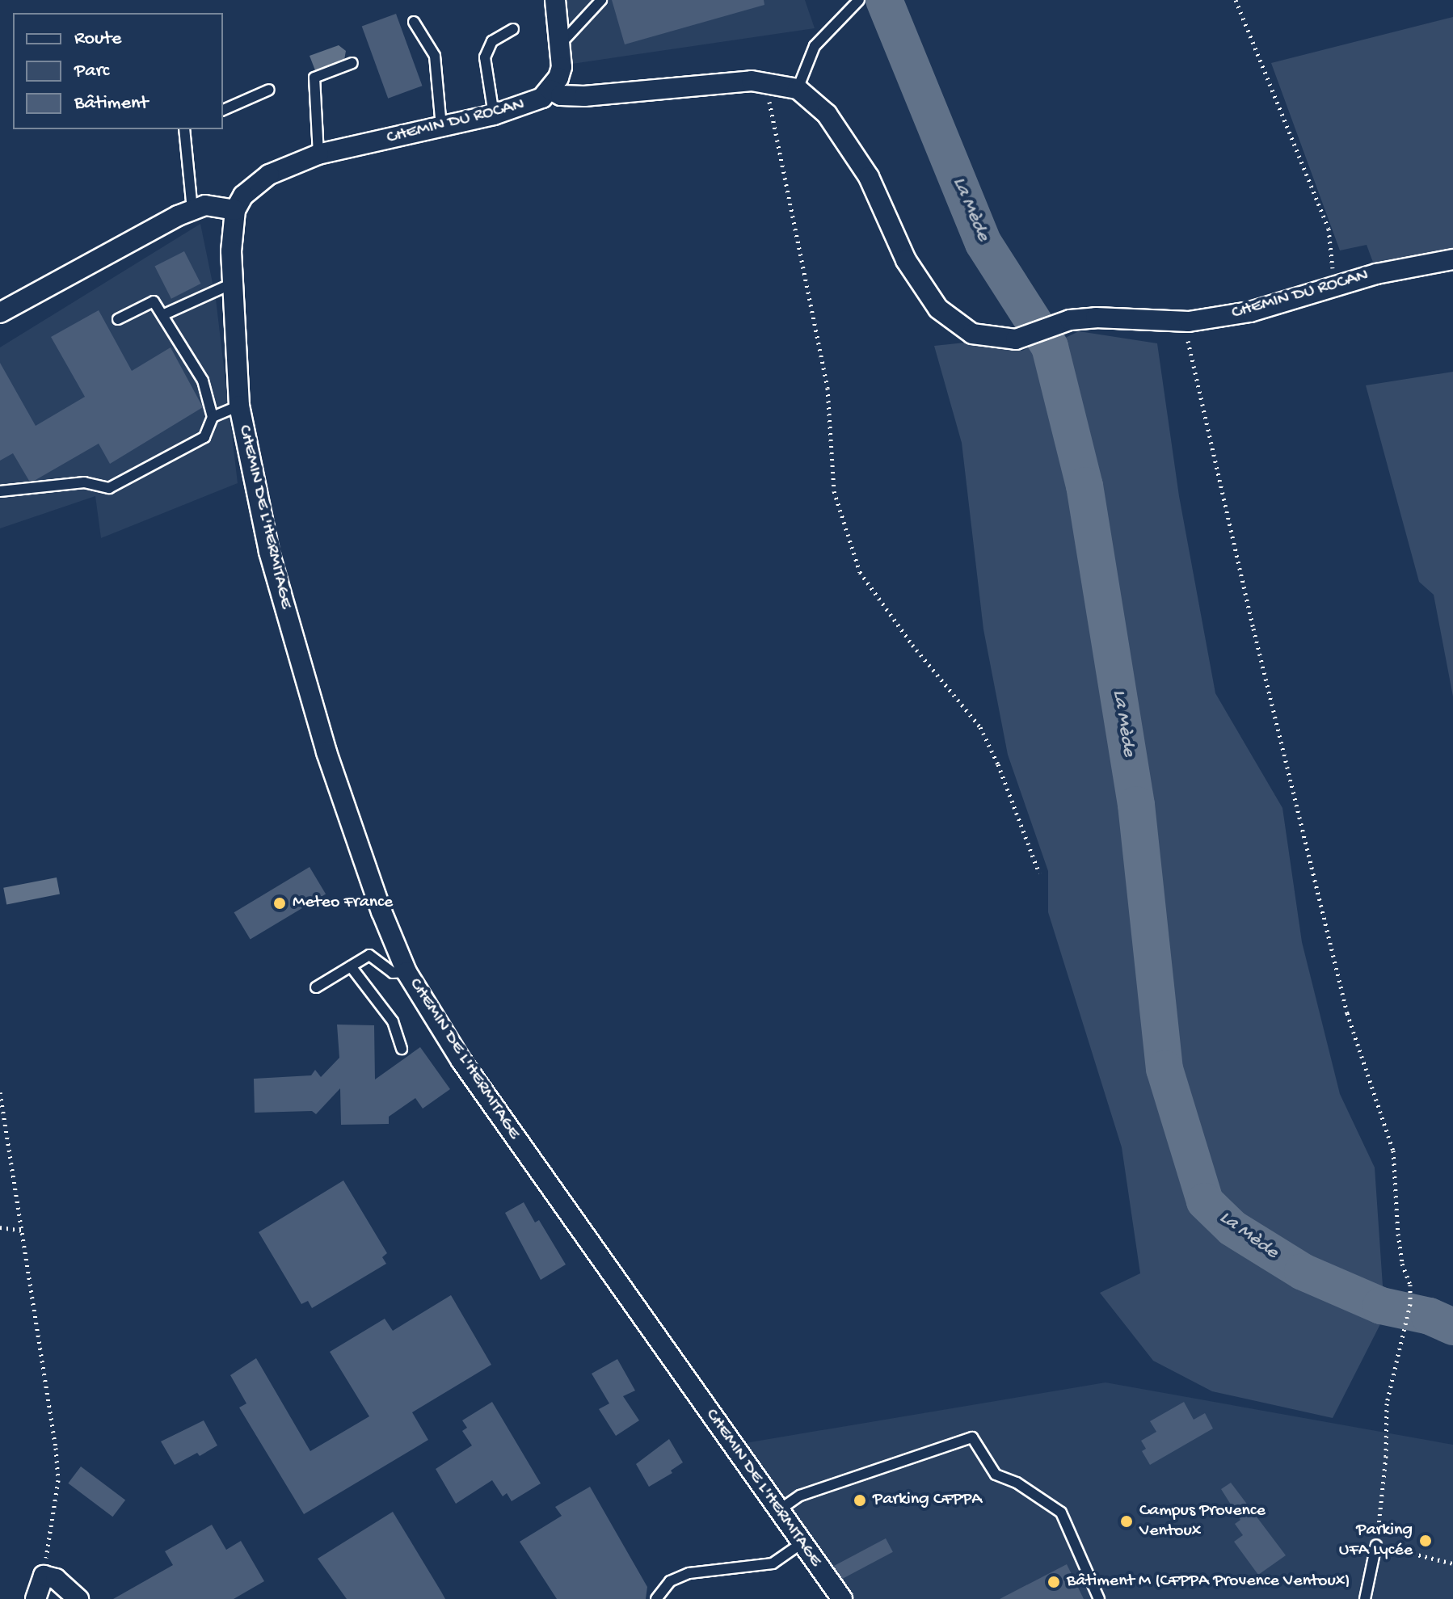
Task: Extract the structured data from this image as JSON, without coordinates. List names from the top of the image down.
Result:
{
  "streets": {
    "street": ["CHEMIN DU ROCAN", "CHEMIN DE L'HERMITAGE"]
  },
  "crossings": [
    ["CHEMIN DU ROCAN", "CHEMIN DE L'HERMITAGE"]
  ],
  "water": ["La Mède"],
  "places": [
    "Meteo France",
    "Parking CFPPA",
    "Campus Provence Ventoux",
    "Parking UFA Lycée",
    "Bâtiment M (CFPPA Provence Ventoux)"
  ],
  "legend": ["Route", "Parc", "Bâtiment"]
}
